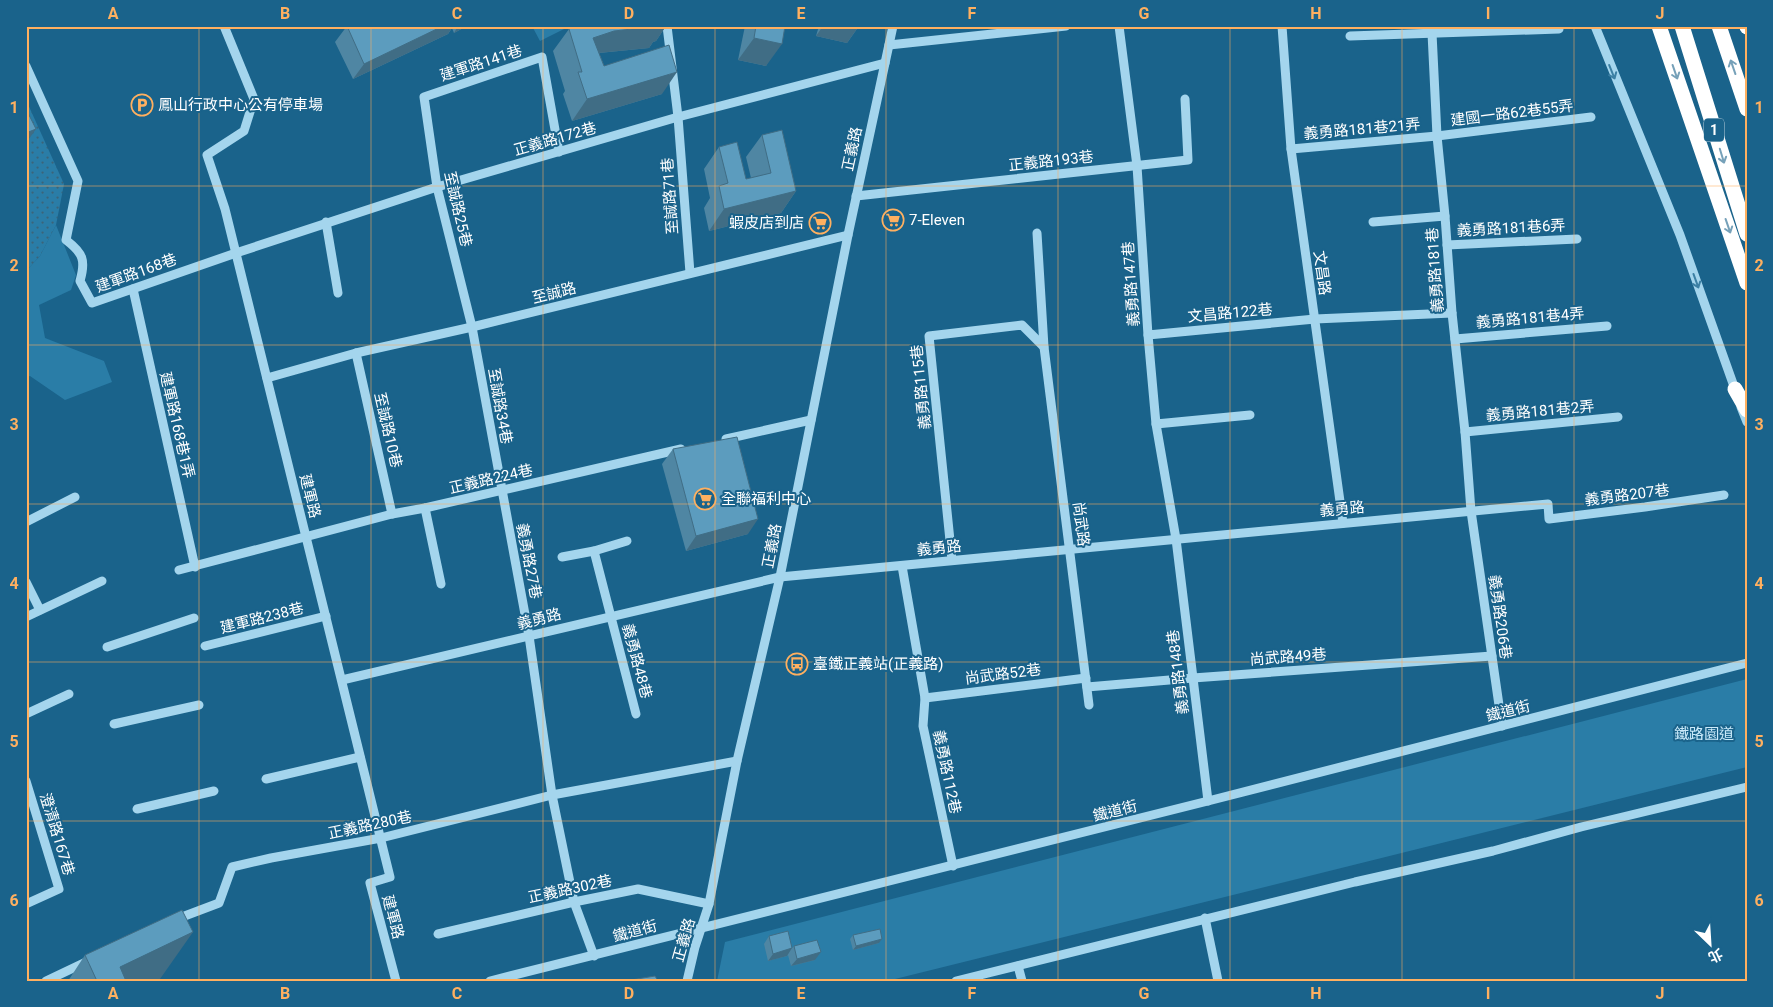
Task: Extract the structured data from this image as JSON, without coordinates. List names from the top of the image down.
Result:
{
  "streets": {
    "highway": ["1"],
    "street": [
      "建軍路141巷",
      "建國一路62巷55弄",
      "義勇路181巷21弄",
      "正義路172巷",
      "正義路",
      "正義路193巷",
      "至誠路71巷",
      "至誠路25巷",
      "義勇路181巷6弄",
      "義勇路181巷",
      "建軍路168巷",
      "文昌路",
      "義勇路147巷",
      "至誠路",
      "文昌路122巷",
      "義勇路181巷4弄",
      "義勇路115巷",
      "至誠路34巷",
      "義勇路181巷2弄",
      "建軍路168巷1弄",
      "至誠路10巷",
      "正義路224巷",
      "義勇路207巷",
      "建軍路",
      "義勇路",
      "尚武路",
      "義勇路27巷",
      "義勇路206巷",
      "建軍路238巷",
      "尚武路49巷",
      "義勇路48巷",
      "義勇路148巷",
      "尚武路52巷",
      "鐵道街",
      "義勇路112巷",
      "正義路280巷",
      "澄清路167巷",
      "正義路302巷"
    ]
  },
  "crossings": [
    ["建軍路141巷", "正義路172巷"],
    ["建軍路141巷", "至誠路25巷"],
    ["建國一路62巷55弄", "義勇路181巷21弄"],
    ["建國一路62巷55弄", "義勇路181巷"],
    ["義勇路181巷21弄", "義勇路181巷"],
    ["義勇路181巷21弄", "文昌路"],
    ["正義路172巷", "正義路"],
    ["正義路172巷", "至誠路71巷"],
    ["正義路172巷", "至誠路25巷"],
    ["正義路172巷", "建軍路168巷"],
    ["正義路172巷", "建軍路"],
    ["正義路", "正義路193巷"],
    ["正義路", "至誠路"],
    ["正義路", "義勇路"],
    ["正義路", "鐵道街"],
    ["正義路", "正義路280巷"],
    ["正義路", "正義路302巷"],
    ["正義路193巷", "義勇路147巷"],
    ["至誠路71巷", "至誠路"],
    ["至誠路25巷", "至誠路"],
    ["至誠路25巷", "至誠路34巷"],
    ["義勇路181巷6弄", "義勇路181巷"],
    ["義勇路181巷", "文昌路122巷"],
    ["義勇路181巷", "義勇路181巷4弄"],
    ["義勇路181巷", "義勇路181巷2弄"],
    ["義勇路181巷", "義勇路"],
    ["義勇路181巷", "義勇路206巷"],
    ["建軍路168巷", "建軍路168巷1弄"],
    ["建軍路168巷", "建軍路"],
    ["文昌路", "文昌路122巷"],
    ["文昌路", "義勇路"],
    ["義勇路147巷", "文昌路122巷"],
    ["義勇路147巷", "義勇路"],
    ["義勇路147巷", "義勇路148巷"],
    ["至誠路", "至誠路34巷"],
    ["至誠路", "至誠路10巷"],
    ["至誠路", "建軍路"],
    ["義勇路115巷", "義勇路"],
    ["義勇路115巷", "尚武路"],
    ["至誠路34巷", "正義路224巷"],
    ["至誠路34巷", "義勇路27巷"],
    ["建軍路168巷1弄", "正義路224巷"],
    ["至誠路10巷", "正義路224巷"],
    ["正義路224巷", "建軍路"],
    ["正義路224巷", "義勇路27巷"],
    ["義勇路207巷", "義勇路"],
    ["建軍路", "義勇路"],
    ["建軍路", "建軍路238巷"],
    ["建軍路", "正義路280巷"],
    ["義勇路", "尚武路"],
    ["義勇路", "義勇路27巷"],
    ["義勇路", "義勇路206巷"],
    ["義勇路", "義勇路48巷"],
    ["義勇路", "義勇路148巷"],
    ["義勇路", "義勇路112巷"],
    ["尚武路", "尚武路49巷"],
    ["尚武路", "尚武路52巷"],
    ["義勇路27巷", "鐵道街"],
    ["義勇路27巷", "正義路280巷"],
    ["義勇路27巷", "正義路302巷"],
    ["義勇路206巷", "尚武路49巷"],
    ["義勇路206巷", "鐵道街"],
    ["尚武路49巷", "義勇路148巷"],
    ["尚武路49巷", "尚武路52巷"],
    ["義勇路148巷", "鐵道街"],
    ["尚武路52巷", "義勇路112巷"],
    ["鐵道街", "義勇路112巷"]
  ],
  "parks": ["鐵路園道"],
  "places": {
    "parking": ["鳳山行政中心公有停車場"],
    "supermarket": ["7-Eleven", "蝦皮店到店", "全聯福利中心"],
    "bus stop": ["臺鐵正義站(正義路)"]
  },
  "north": "bottom right",
  "grid": {
    "columns": [
      "A",
      "B",
      "C",
      "D",
      "E",
      "F",
      "G",
      "H",
      "I",
      "J"
    ],
    "rows": [
      "1",
      "2",
      "3",
      "4",
      "5",
      "6"
    ]
  }
}
